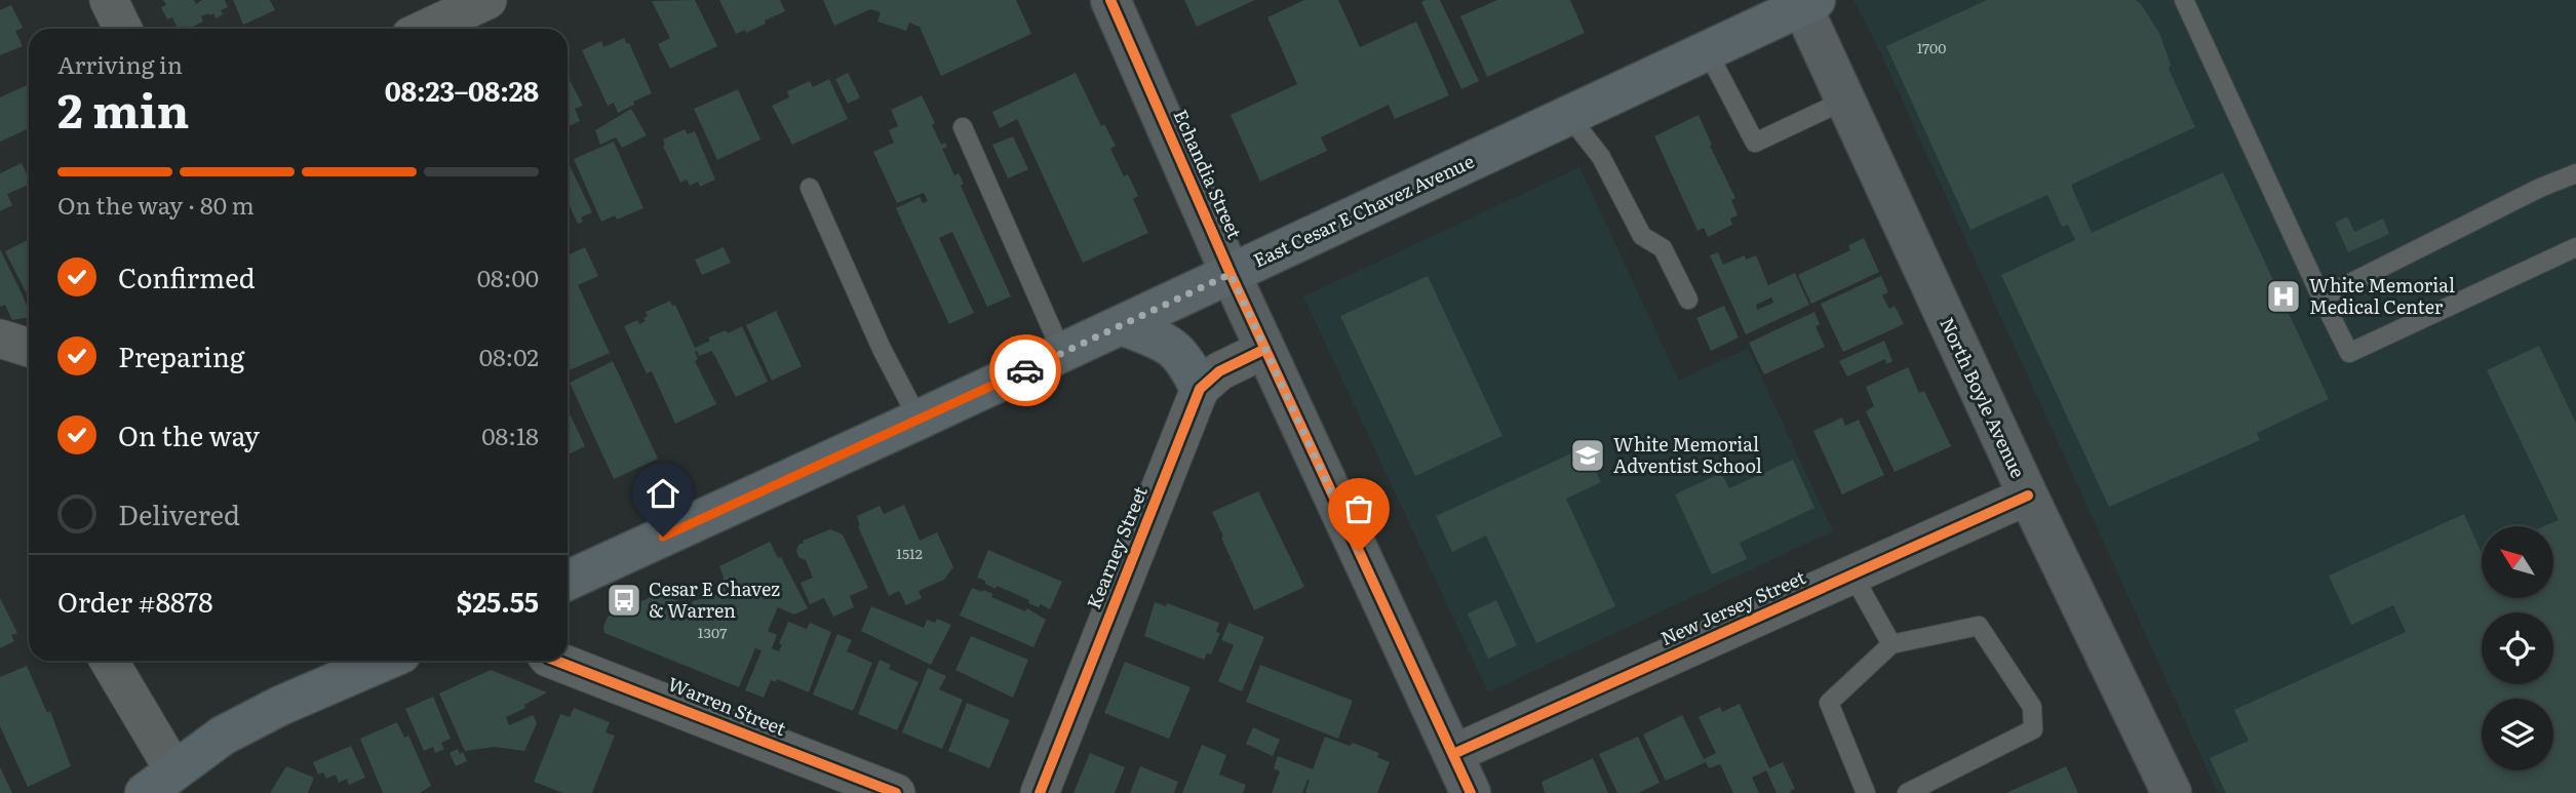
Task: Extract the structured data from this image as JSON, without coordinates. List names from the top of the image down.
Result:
{
  "streets": {
    "main road": ["East Cesar E Chavez Avenue"],
    "street": [
      "Echandia Street",
      "North Boyle Avenue",
      "Kearney Street",
      "New Jersey Street",
      "Warren Street"
    ]
  },
  "crossings": [
    ["Echandia Street", "East Cesar E Chavez Avenue"],
    ["Echandia Street", "New Jersey Street"],
    ["East Cesar E Chavez Avenue", "North Boyle Avenue"],
    ["North Boyle Avenue", "New Jersey Street"]
  ],
  "places": {
    "hospital": ["White Memorial Medical Center"],
    "school or university": ["White Memorial Adventist School"],
    "bus stop": ["Cesar E Chavez & Warren"]
  },
  "house_numbers": ["1700", "1512", "1307"],
  "north": "top left",
  "page": {
    "heading": ["2 min", "Arriving in", "08:23–08:28"],
    "panel": ["Order #8878", "$25.55"],
    "bar": "On the way · 80 m",
    "list": [
      ["Confirmed", "08:00"],
      ["Preparing", "08:02"],
      ["On the way", "08:18"],
      "Delivered"
    ]
  }
}
